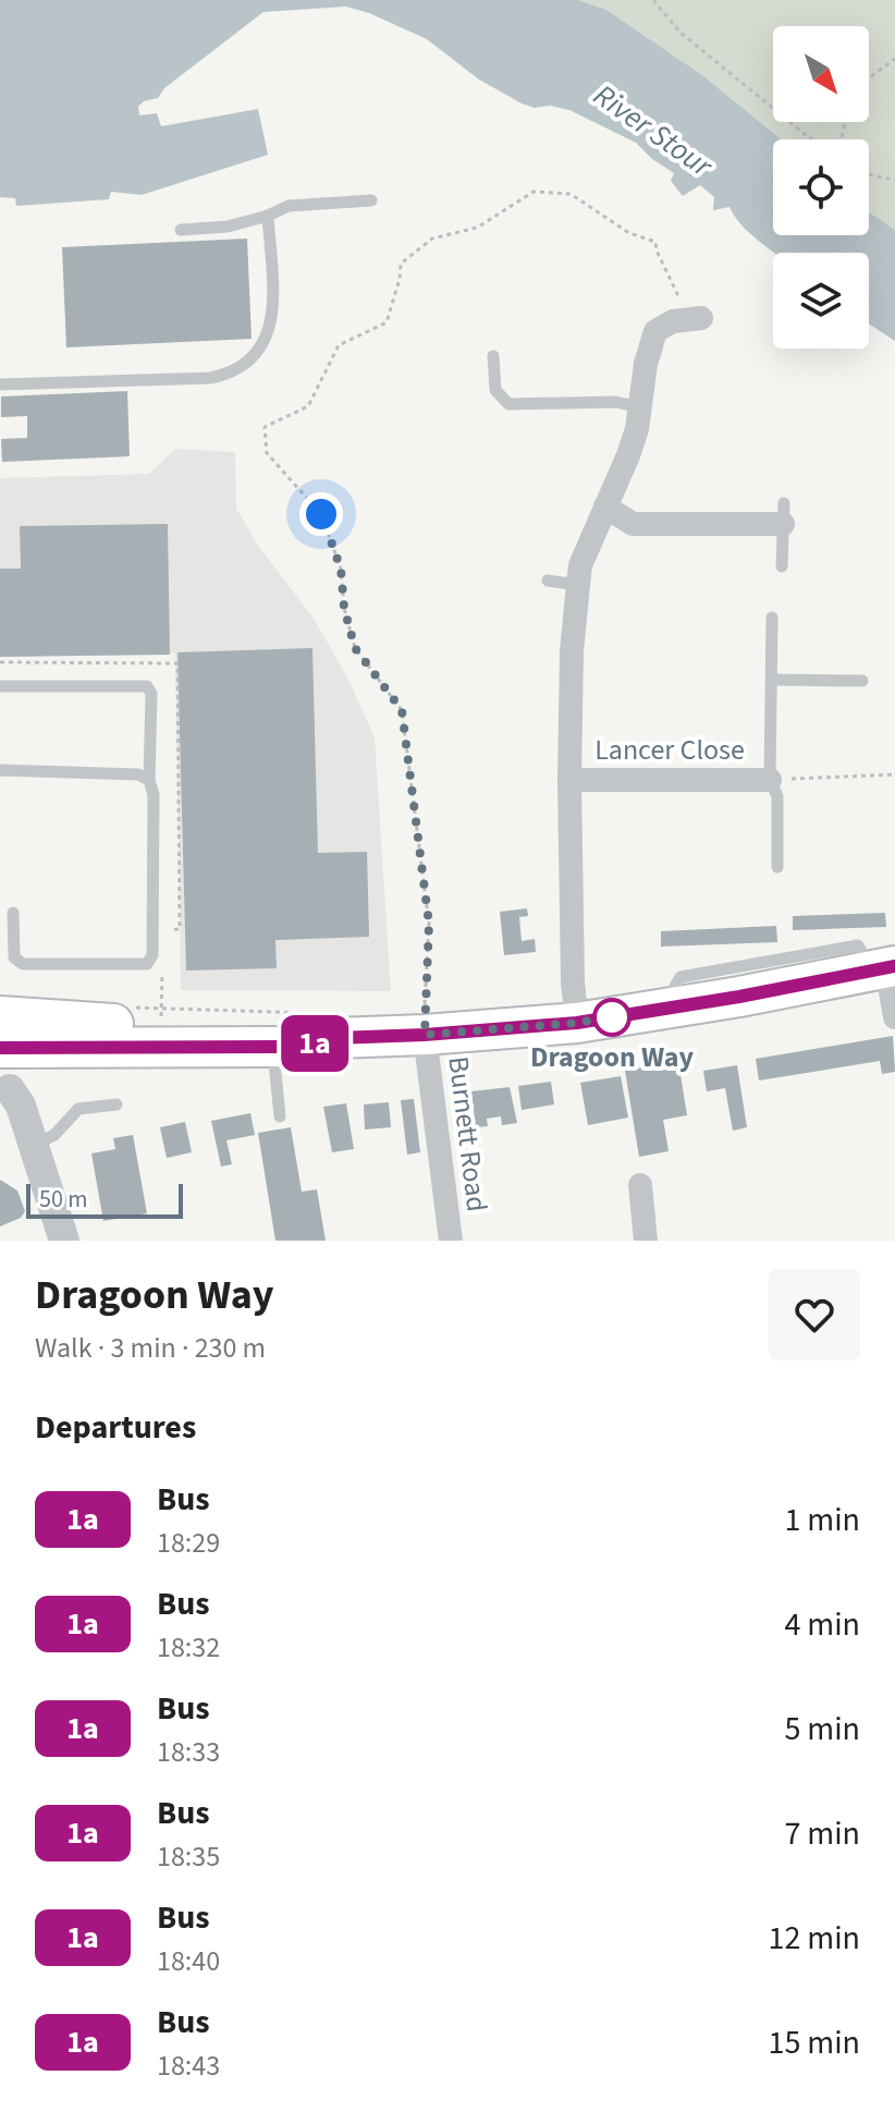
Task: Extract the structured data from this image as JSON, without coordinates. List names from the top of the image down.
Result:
{
  "streets": {
    "street": ["Lancer Close", "Burnett Road"]
  },
  "water": ["River Stour"],
  "places": ["Dragoon Way"],
  "lines": ["bus line 1a"],
  "scale_bar": "50 m",
  "north": "bottom right",
  "page": {
    "on_map": "1a",
    "scale": "50 m",
    "heading": [
      ["Dragoon Way", "Walk · 3 min · 230 m"],
      "Departures"
    ],
    "list": [
      {
        "mark": "1a",
        "name": "Bus",
        "note": "18:29",
        "value": "1 min"
      },
      {
        "mark": "1a",
        "name": "Bus",
        "note": "18:32",
        "value": "4 min"
      },
      {
        "mark": "1a",
        "name": "Bus",
        "note": "18:33",
        "value": "5 min"
      },
      {
        "mark": "1a",
        "name": "Bus",
        "note": "18:35",
        "value": "7 min"
      },
      {
        "mark": "1a",
        "name": "Bus",
        "note": "18:40",
        "value": "12 min"
      },
      {
        "mark": "1a",
        "name": "Bus",
        "note": "18:43",
        "value": "15 min"
      }
    ]
  }
}
